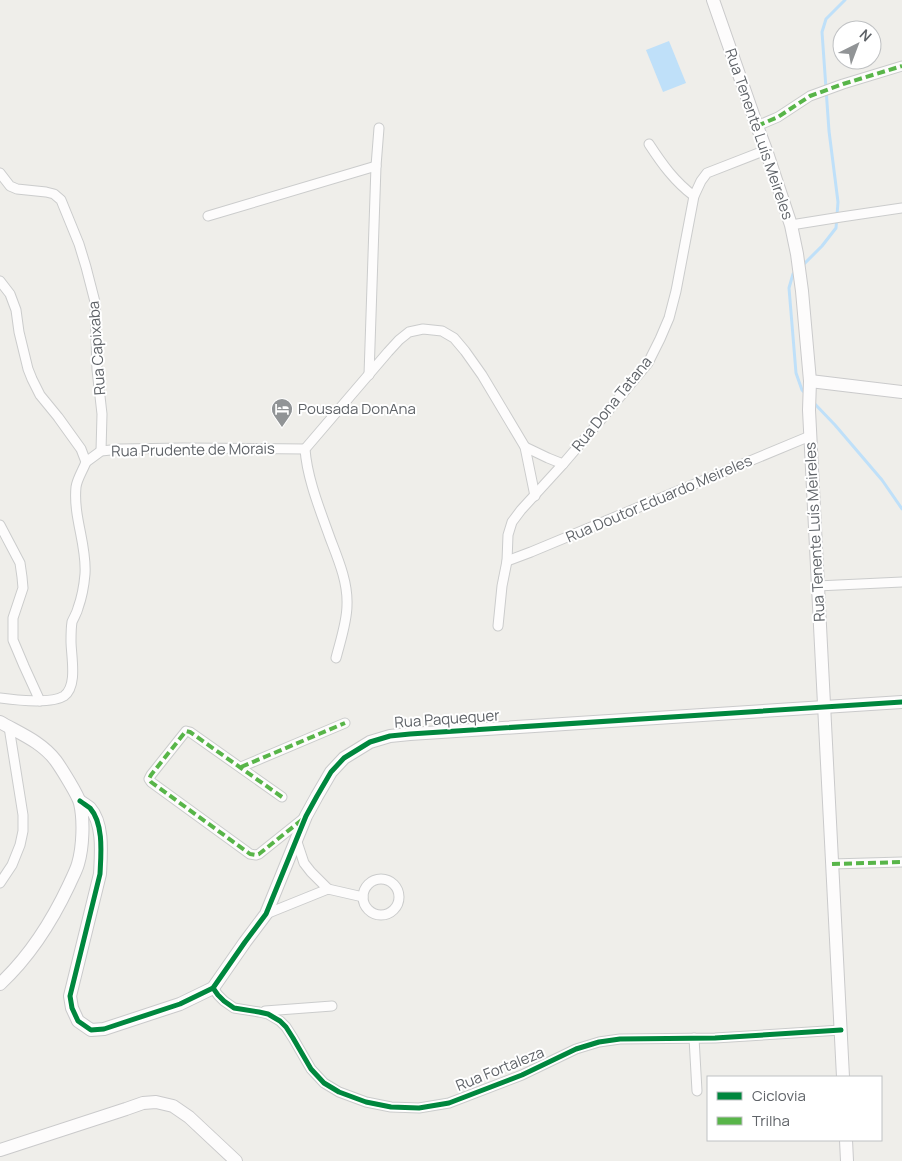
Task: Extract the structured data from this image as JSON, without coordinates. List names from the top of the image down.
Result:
{
  "streets": {
    "street": [
      "Rua Tenente Luís Meireles",
      "Rua Capixaba",
      "Rua Dona Tatana",
      "Rua Prudente de Morais",
      "Rua Doutor Eduardo Meireles",
      "Rua Paquequer",
      "Rua Fortaleza"
    ]
  },
  "crossings": [
    ["Rua Tenente Luís Meireles", "Rua Dona Tatana"],
    ["Rua Tenente Luís Meireles", "Rua Doutor Eduardo Meireles"],
    ["Rua Tenente Luís Meireles", "Rua Paquequer"],
    ["Rua Tenente Luís Meireles", "Rua Fortaleza"],
    ["Rua Capixaba", "Rua Prudente de Morais"],
    ["Rua Dona Tatana", "Rua Doutor Eduardo Meireles"],
    ["Rua Paquequer", "Rua Fortaleza"]
  ],
  "places": {
    "hotel": ["Pousada DonAna"]
  },
  "legend": ["Ciclovia", "Trilha"],
  "north": "top right"
}
